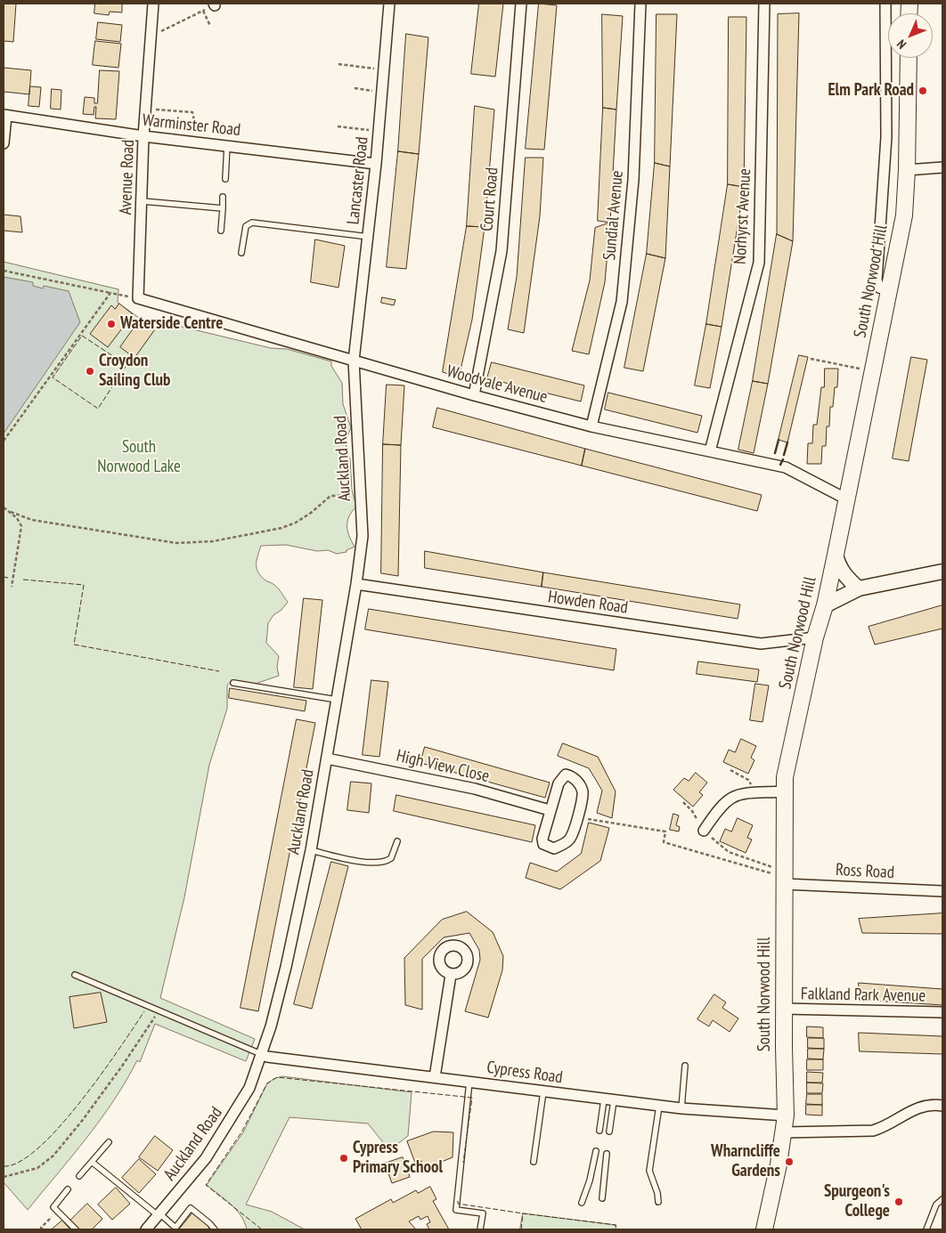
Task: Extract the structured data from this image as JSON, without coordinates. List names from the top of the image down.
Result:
{
  "streets": {
    "main road": ["South Norwood Hill"],
    "street": [
      "Warminster Road",
      "Avenue Road",
      "Lancaster Road",
      "Court Road",
      "Sundial Avenue",
      "Norhyrst Avenue",
      "Woodvale Avenue",
      "Auckland Road",
      "Howden Road",
      "High View Close",
      "Ross Road",
      "Falkland Park Avenue",
      "Cypress Road"
    ]
  },
  "crossings": [
    ["Warminster Road", "Avenue Road"],
    ["Warminster Road", "Lancaster Road"],
    ["Avenue Road", "Woodvale Avenue"],
    ["Lancaster Road", "Woodvale Avenue"],
    ["Lancaster Road", "Auckland Road"],
    ["Court Road", "Woodvale Avenue"],
    ["Sundial Avenue", "Woodvale Avenue"],
    ["Norhyrst Avenue", "Woodvale Avenue"],
    ["South Norwood Hill", "Woodvale Avenue"],
    ["South Norwood Hill", "Howden Road"],
    ["South Norwood Hill", "Ross Road"],
    ["South Norwood Hill", "Falkland Park Avenue"],
    ["South Norwood Hill", "Cypress Road"],
    ["Woodvale Avenue", "Auckland Road"],
    ["Auckland Road", "Howden Road"],
    ["Auckland Road", "High View Close"],
    ["Auckland Road", "Cypress Road"]
  ],
  "parks": ["South Norwood Lake"],
  "places": [
    "Elm Park Road",
    "Waterside Centre",
    "Croydon Sailing Club",
    "Cypress Primary School",
    "Wharncliffe Gardens",
    "Spurgeon's College"
  ],
  "north": "bottom left"
}
